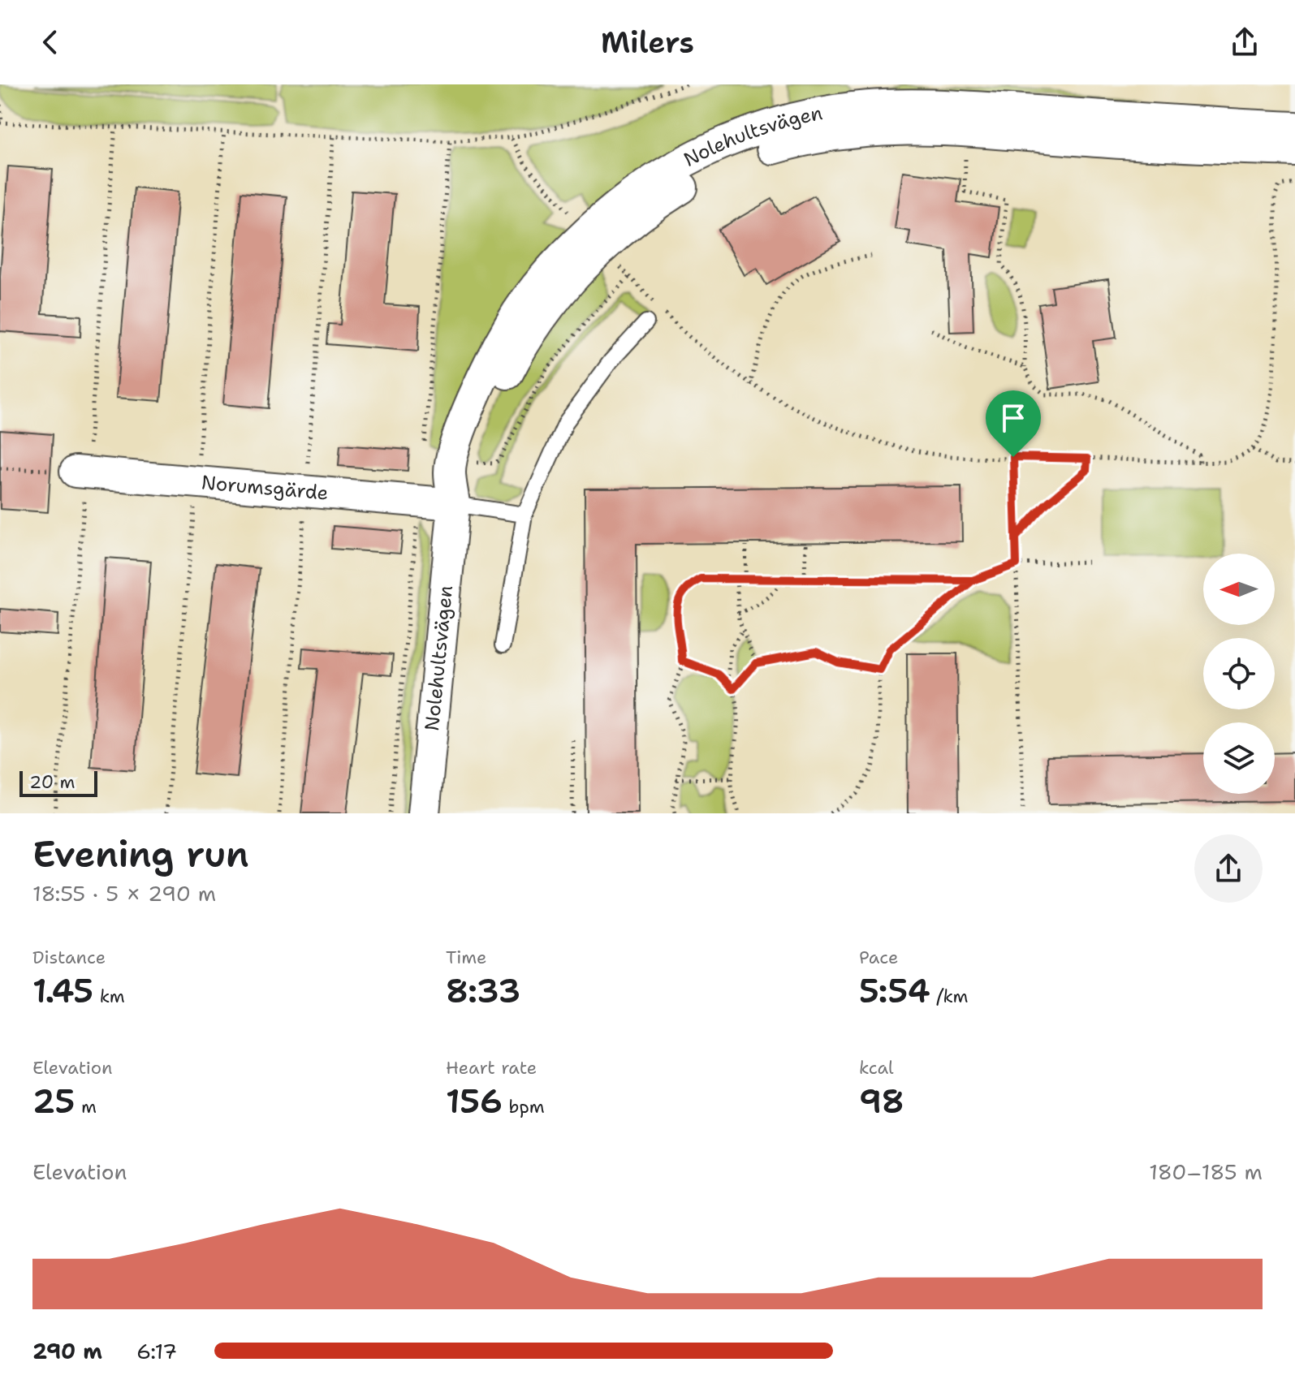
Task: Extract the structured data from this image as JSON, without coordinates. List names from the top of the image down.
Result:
{
  "streets": {
    "street": ["Nolehultsvägen", "Norumsgärde"]
  },
  "crossings": [
    ["Nolehultsvägen", "Norumsgärde"]
  ],
  "scale_bar": "20 m",
  "north": "left",
  "page": {
    "header": "Milers",
    "scale": "20 m",
    "heading": ["Evening run", "18:55 · 5 × 290 m"],
    "stats": [
      ["Distance", "1.45 km"],
      ["Time", "8:33"],
      ["Pace", "5:54 /km"],
      ["Elevation", "25 m"],
      ["Heart rate", "156 bpm"],
      ["kcal", "98"]
    ],
    "chart": ["Elevation", "180–185 m"],
    "list": [
      {
        "name": "290 m",
        "note": "6:17"
      }
    ]
  }
}
